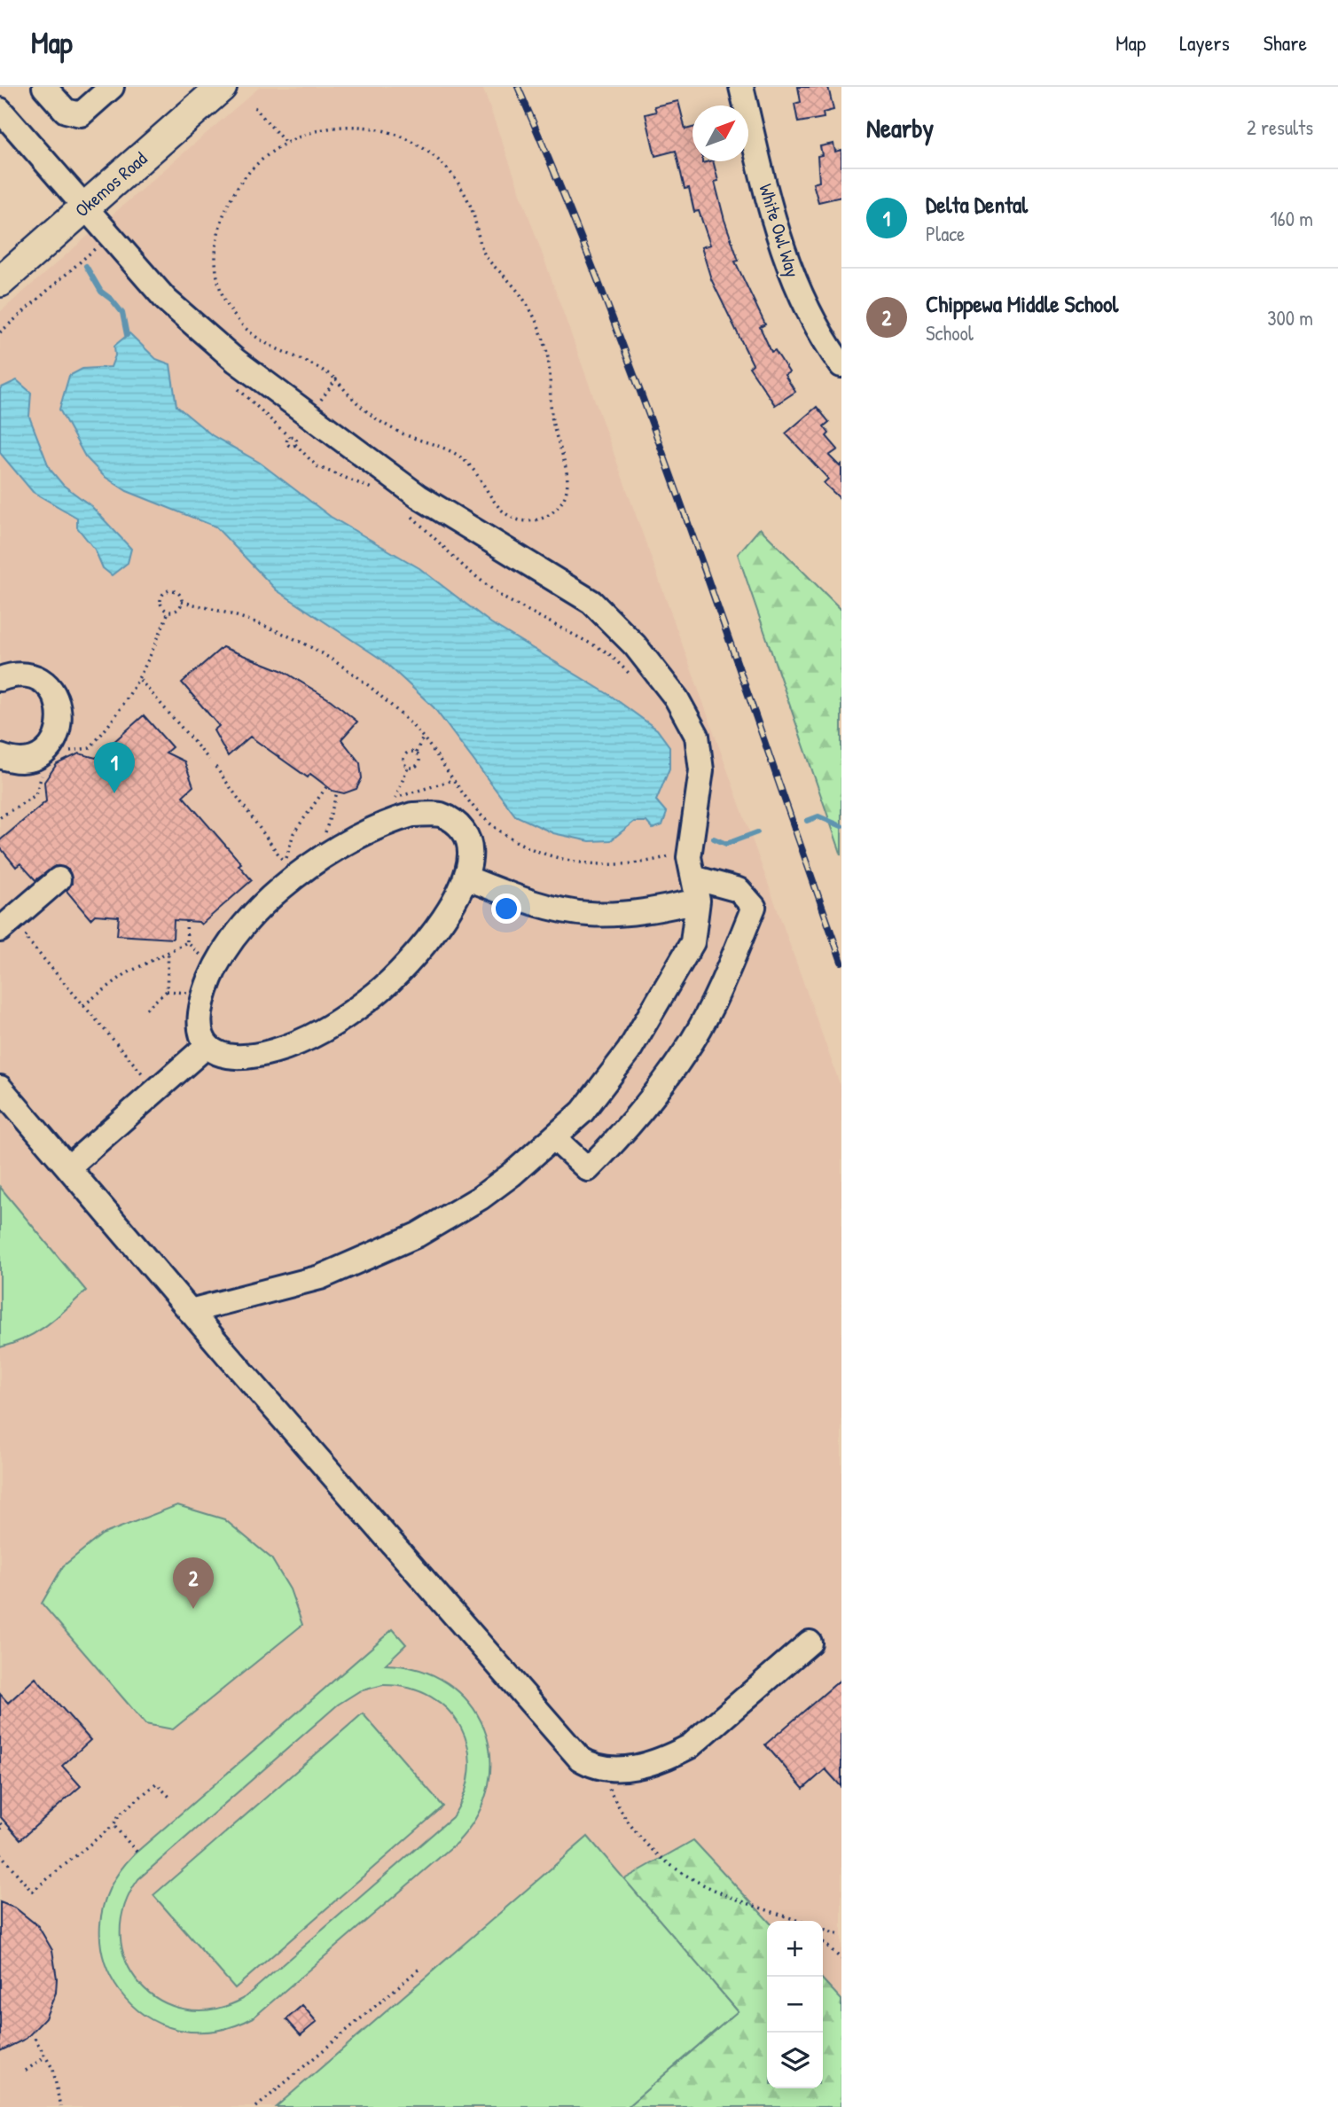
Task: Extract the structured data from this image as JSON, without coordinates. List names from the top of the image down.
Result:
{
  "streets": {
    "main road": ["Okemos Road"],
    "street": ["White Owl Way"]
  },
  "north": "top right",
  "page": {
    "header": "Map",
    "nav": ["Map", "Layers", "Share"],
    "heading": ["Nearby", "2 results"],
    "list": [
      {
        "mark": "1",
        "name": "Delta Dental",
        "note": "Place",
        "value": "160 m"
      },
      {
        "mark": "2",
        "name": "Chippewa Middle School",
        "note": "School",
        "value": "300 m"
      }
    ],
    "pins": ["1", "2"],
    "map_buttons": ["+", "−"]
  }
}
